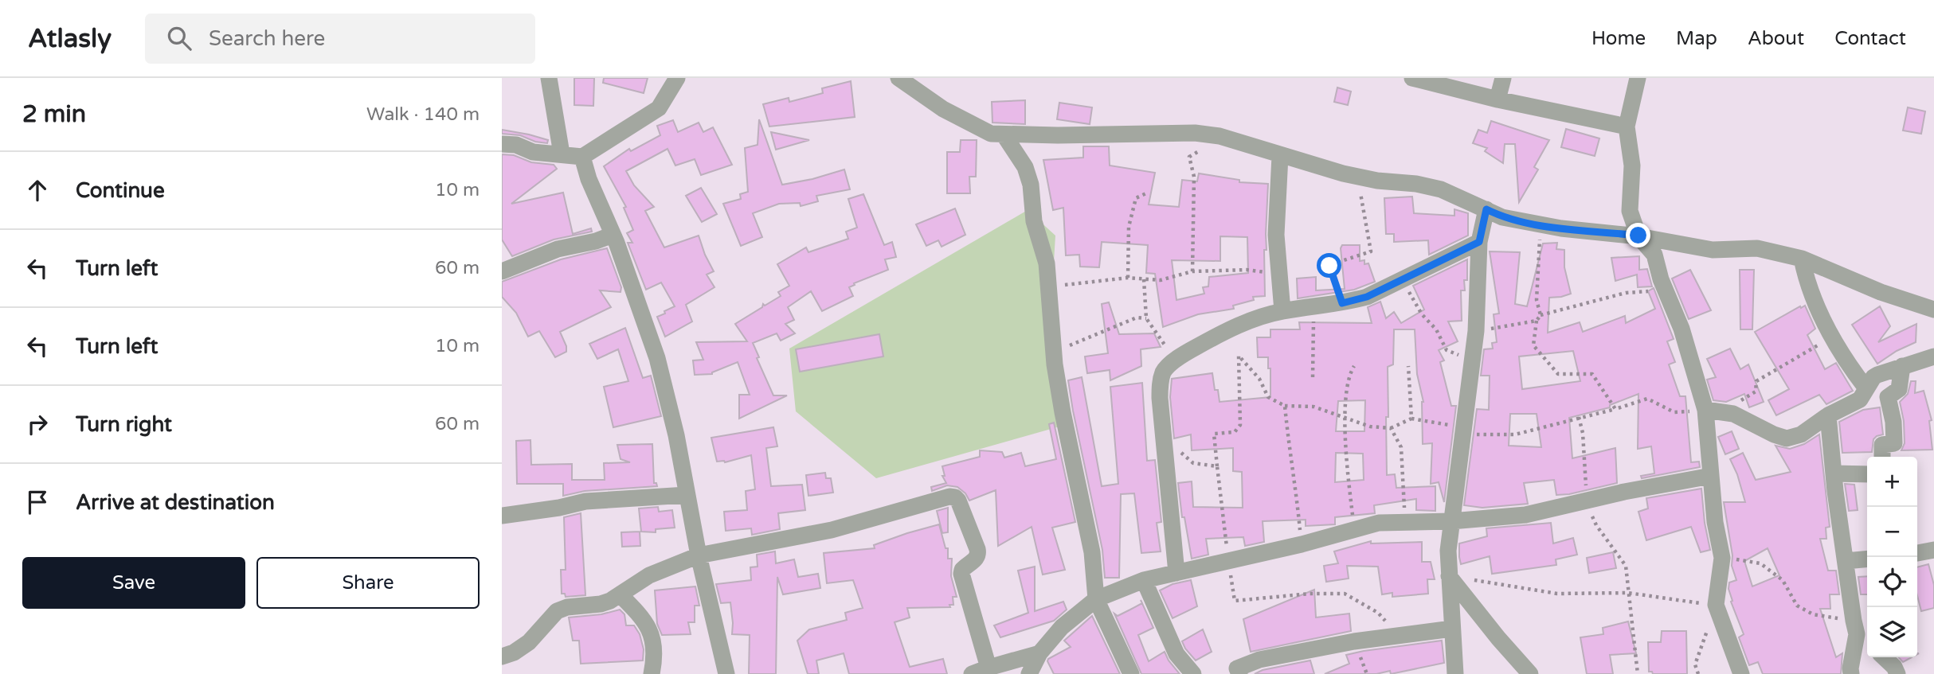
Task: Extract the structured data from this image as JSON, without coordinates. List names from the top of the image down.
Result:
{
  "page": {
    "header": "Atlasly",
    "search": "Search here",
    "nav": [
      "Home",
      "Map",
      "About",
      "Contact"
    ],
    "heading": ["2 min", "Walk · 140 m"],
    "list": [
      ["Continue", "10 m"],
      ["Turn left", "60 m"],
      ["Turn left", "10 m"],
      ["Turn right", "60 m"],
      "Arrive at destination"
    ],
    "map_buttons": ["+", "−"],
    "buttons": ["Save", "Share"]
  }
}
